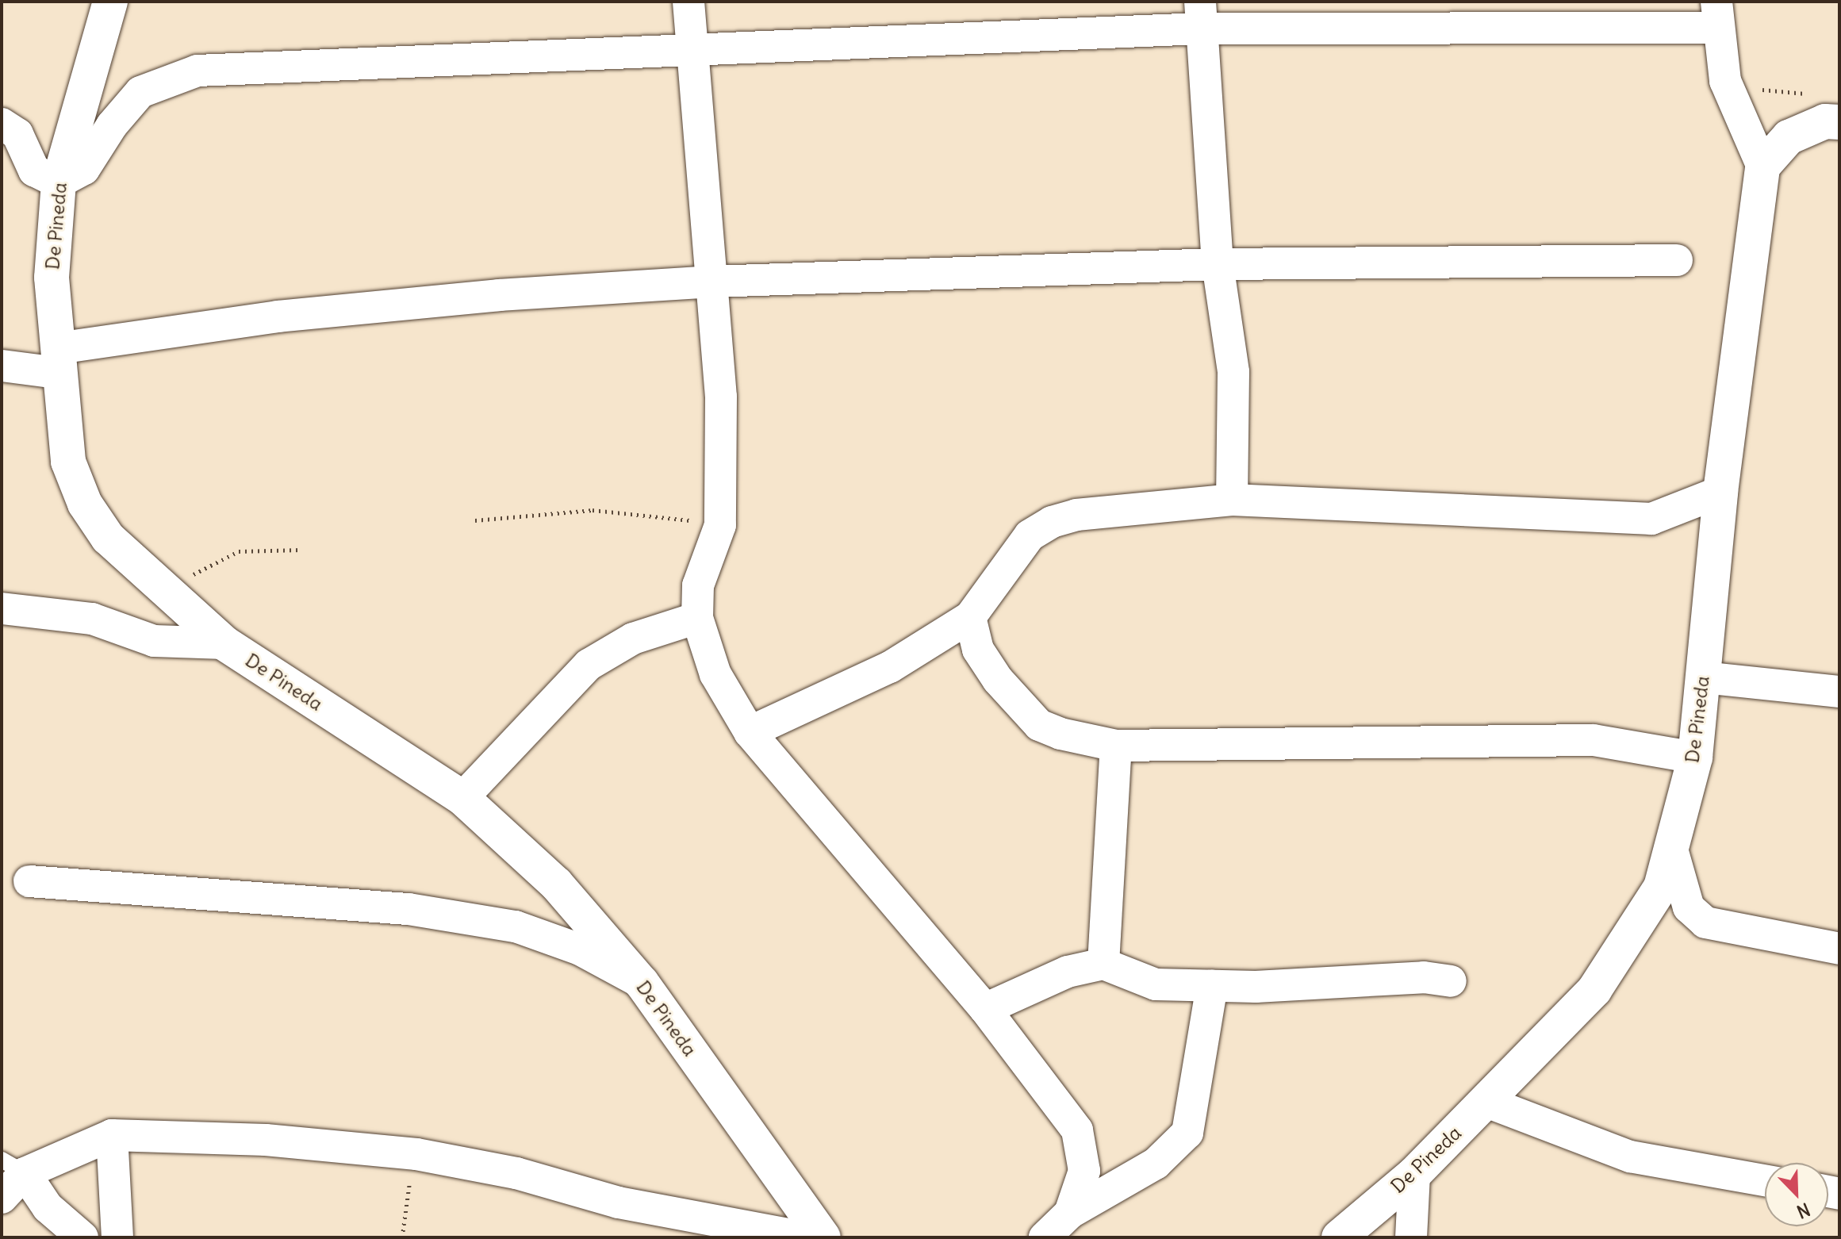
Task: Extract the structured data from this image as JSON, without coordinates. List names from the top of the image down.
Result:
{
  "streets": {
    "street": ["De Pineda"]
  },
  "north": "bottom right"
}
